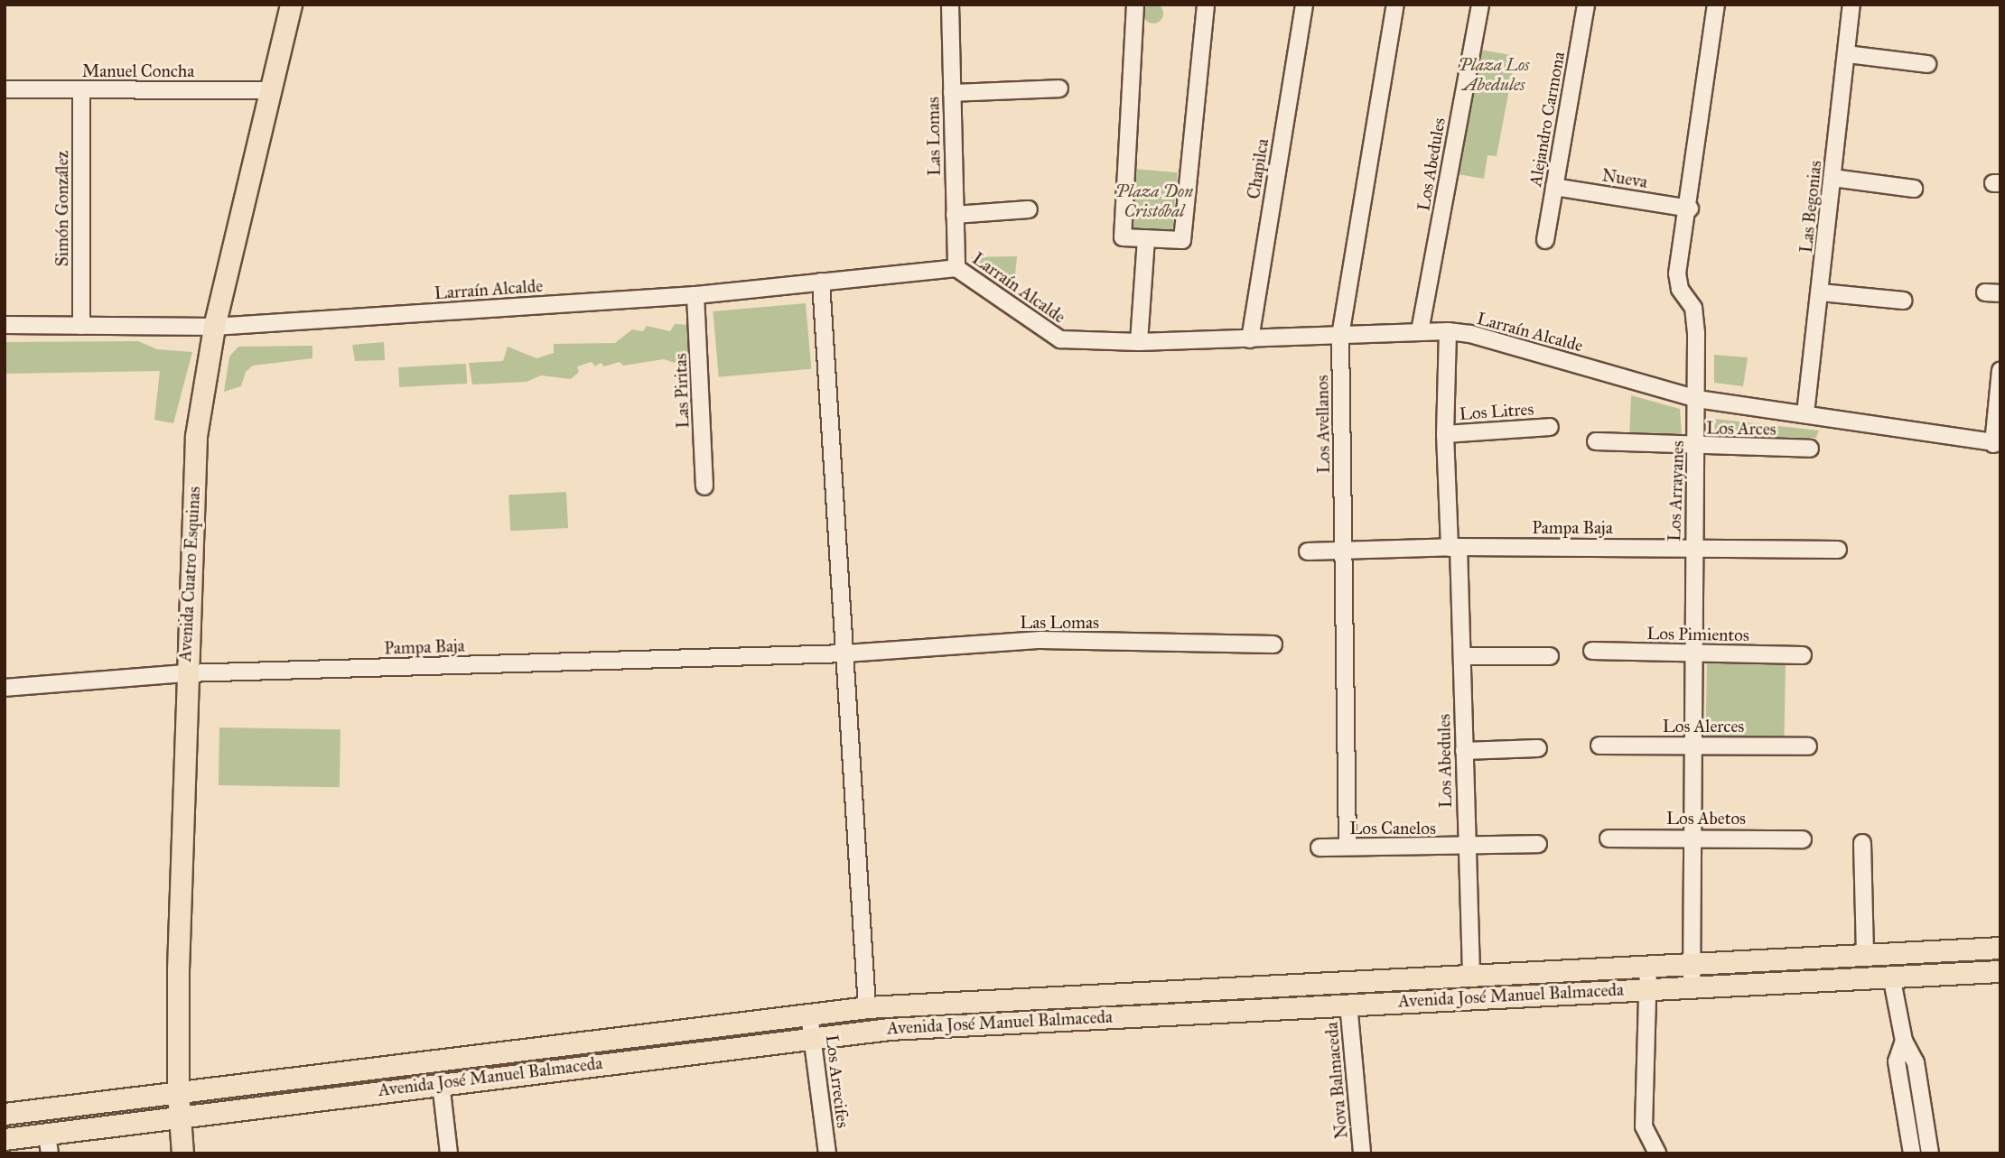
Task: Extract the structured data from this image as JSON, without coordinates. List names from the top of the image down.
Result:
{
  "streets": {
    "main road": ["Avenida Cuatro Esquinas", "Avenida José Manuel Balmaceda"],
    "street": [
      "Manuel Concha",
      "Alejandro Carmona",
      "Las Lomas",
      "Los Abedules",
      "Chapilca",
      "Nueva",
      "Las Begonias",
      "Simón González",
      "Larraín Alcalde",
      "Las Piritas",
      "Los Litres",
      "Los Avellanos",
      "Los Arces",
      "Los Arrayanes",
      "Pampa Baja",
      "Los Pimientos",
      "Los Alerces",
      "Los Abetos",
      "Los Canelos",
      "Nova Balmaceda",
      "Los Arrecifes"
    ]
  },
  "crossings": [
    ["Manuel Concha", "Simón González"],
    ["Manuel Concha", "Avenida Cuatro Esquinas"],
    ["Alejandro Carmona", "Nueva"],
    ["Las Lomas", "Larraín Alcalde"],
    ["Las Lomas", "Pampa Baja"],
    ["Los Abedules", "Larraín Alcalde"],
    ["Los Abedules", "Los Litres"],
    ["Los Abedules", "Pampa Baja"],
    ["Los Abedules", "Los Canelos"],
    ["Los Abedules", "Avenida José Manuel Balmaceda"],
    ["Chapilca", "Larraín Alcalde"],
    ["Nueva", "Los Arrayanes"],
    ["Las Begonias", "Larraín Alcalde"],
    ["Simón González", "Larraín Alcalde"],
    ["Larraín Alcalde", "Las Piritas"],
    ["Larraín Alcalde", "Los Avellanos"],
    ["Larraín Alcalde", "Los Arrayanes"],
    ["Larraín Alcalde", "Avenida Cuatro Esquinas"],
    ["Los Avellanos", "Pampa Baja"],
    ["Los Avellanos", "Los Canelos"],
    ["Los Arces", "Los Arrayanes"],
    ["Los Arrayanes", "Pampa Baja"],
    ["Los Arrayanes", "Los Pimientos"],
    ["Los Arrayanes", "Los Alerces"],
    ["Los Arrayanes", "Los Abetos"],
    ["Los Arrayanes", "Avenida José Manuel Balmaceda"],
    ["Pampa Baja", "Avenida Cuatro Esquinas"],
    ["Avenida Cuatro Esquinas", "Avenida José Manuel Balmaceda"],
    ["Avenida José Manuel Balmaceda", "Nova Balmaceda"],
    ["Avenida José Manuel Balmaceda", "Los Arrecifes"]
  ],
  "parks": ["Plaza Los Abedules", "Plaza Don Cristóbal"]
}
